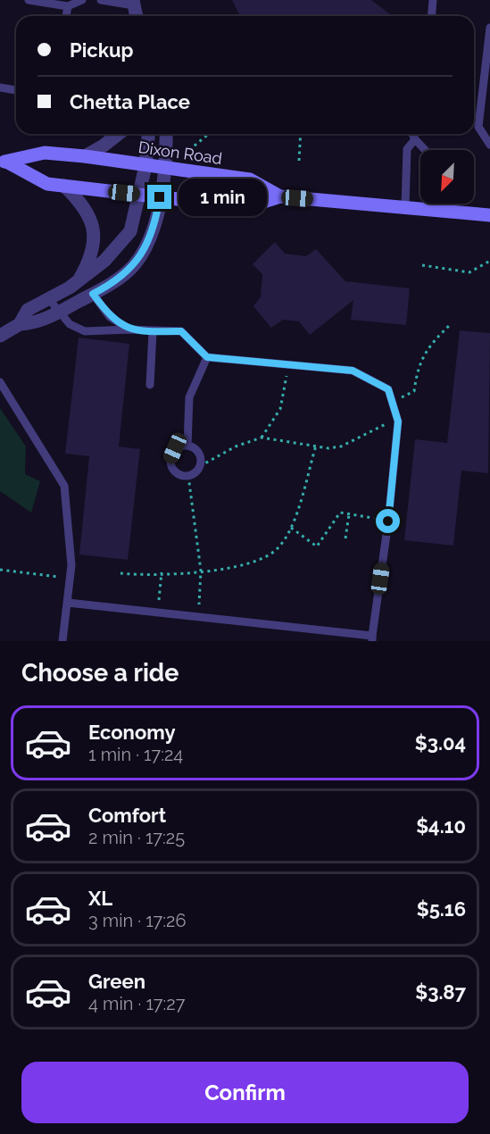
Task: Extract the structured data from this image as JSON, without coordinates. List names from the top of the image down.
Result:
{
  "streets": {
    "main road": ["Dixon Road"]
  },
  "north": "bottom left",
  "page": {
    "banner": ["Pickup", "Chetta Place"],
    "bubble": "1 min",
    "heading": "Choose a ride",
    "list": [
      {
        "name": "Economy",
        "note": "1 min · 17:24",
        "value": "$3.04"
      },
      {
        "name": "Comfort",
        "note": "2 min · 17:25",
        "value": "$4.10"
      },
      {
        "name": "XL",
        "note": "3 min · 17:26",
        "value": "$5.16"
      },
      {
        "name": "Green",
        "note": "4 min · 17:27",
        "value": "$3.87"
      }
    ],
    "buttons": "Confirm"
  }
}
